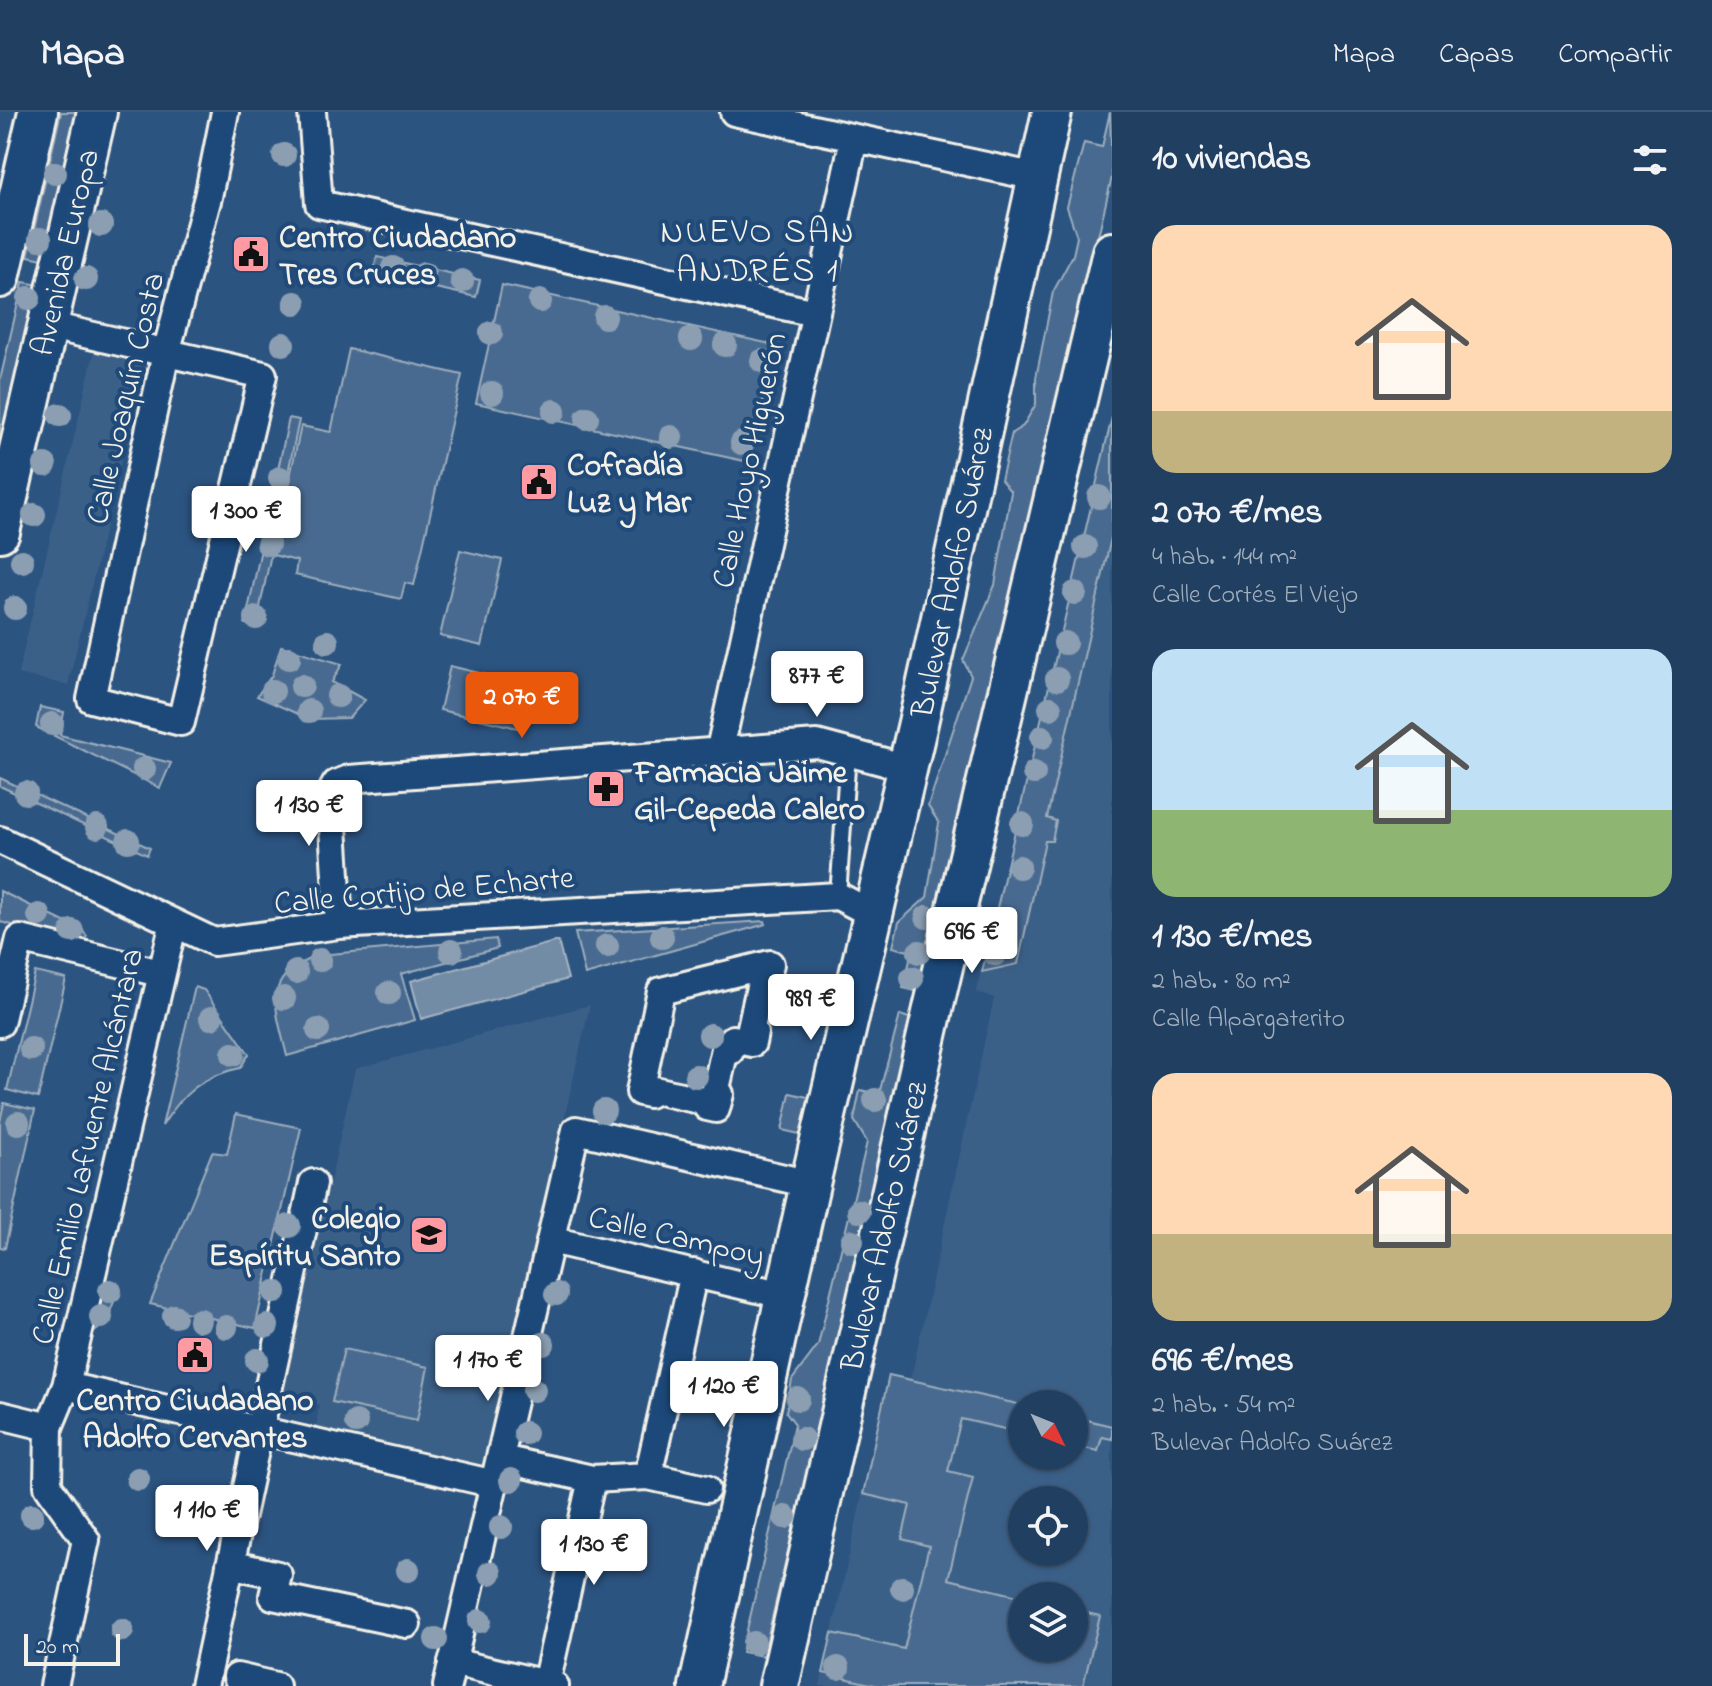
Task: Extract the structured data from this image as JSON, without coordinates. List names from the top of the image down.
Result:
{
  "streets": {
    "street": [
      "Avenida Europa",
      "Calle Joaquín Costa",
      "Calle Hoyo Higuerón",
      "Bulevar Adolfo Suárez",
      "Calle Cortijo de Echarte",
      "Calle Emilio Lafuente Alcántara",
      "Calle Campoy"
    ]
  },
  "crossings": [
    ["Bulevar Adolfo Suárez", "Calle Campoy"],
    ["Calle Cortijo de Echarte", "Calle Emilio Lafuente Alcántara"]
  ],
  "districts": ["NUEVO SAN ANDRÉS 1"],
  "places": {
    "public building": ["Centro Ciudadano Tres Cruces", "Cofradía Luz y Mar", "Centro Ciudadano Adolfo Cervantes"],
    "pharmacy": ["Farmacia Jaime Gil-Cepeda Calero"],
    "school or university": ["Colegio Espíritu Santo"]
  },
  "scale_bar": "20 m",
  "north": "bottom right",
  "page": {
    "header": "Mapa",
    "nav": ["Mapa", "Capas", "Compartir"],
    "heading": "10 viviendas",
    "list": [
      {
        "name": "2 070 €/mes",
        "note": "4 hab. · 144 m² · Calle Cortés El Viejo"
      },
      {
        "name": "1 130 €/mes",
        "note": "2 hab. · 80 m² · Calle Alpargaterito"
      },
      {
        "name": "696 €/mes",
        "note": "2 hab. · 54 m² · Bulevar Adolfo Suárez"
      }
    ],
    "price": [
      "1 300 €",
      "877 €",
      "2 070 €",
      "1 130 €",
      "696 €",
      "989 €",
      "1 170 €",
      "1 120 €",
      "1 110 €",
      "1 130 €"
    ],
    "scale": "20 m"
  }
}
